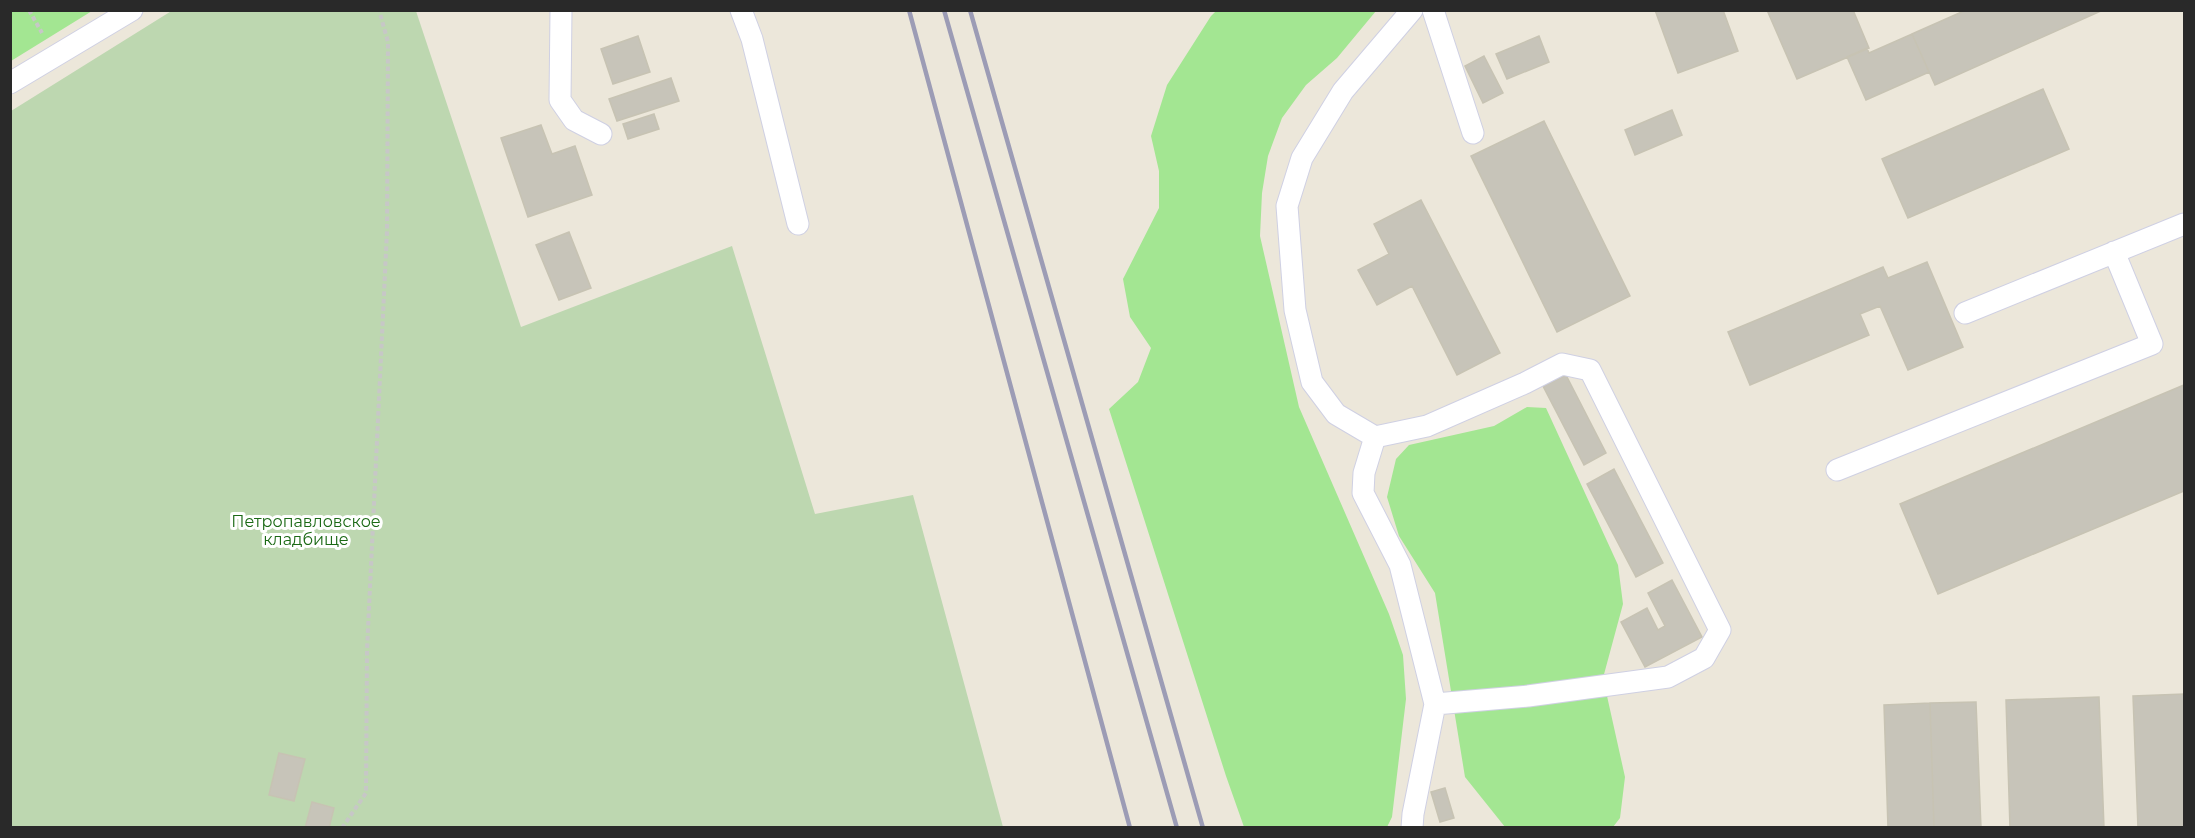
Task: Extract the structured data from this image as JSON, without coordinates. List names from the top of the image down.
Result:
{
  "parks": ["Петропавловское кладбище"]
}
